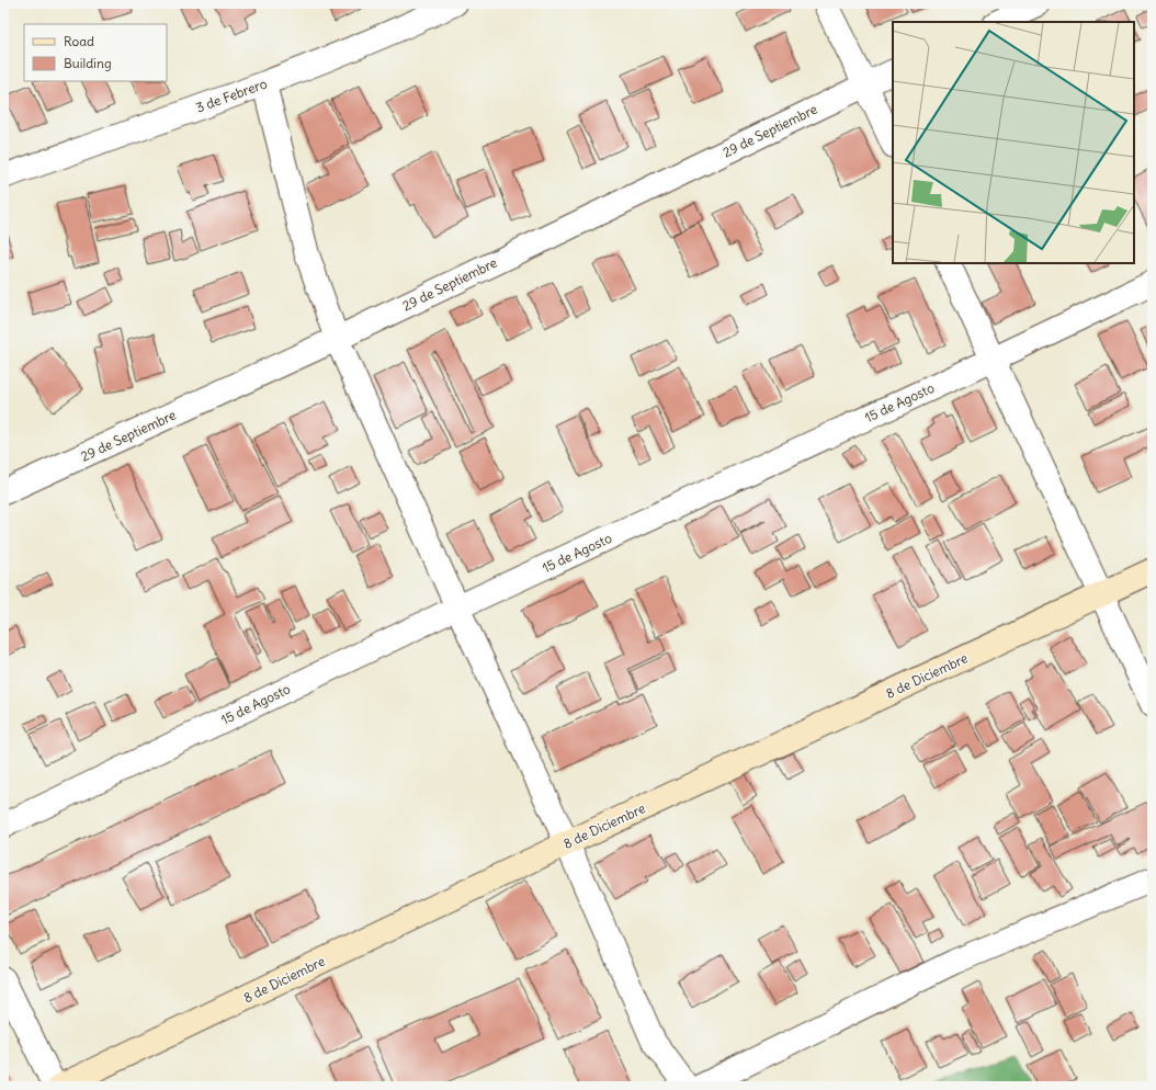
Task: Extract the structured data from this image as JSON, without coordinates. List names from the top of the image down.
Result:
{
  "streets": {
    "street": [
      "3 de Febrero",
      "29 de Septiembre",
      "15 de Agosto",
      "8 de Diciembre"
    ]
  },
  "legend": ["Road", "Building"]
}
